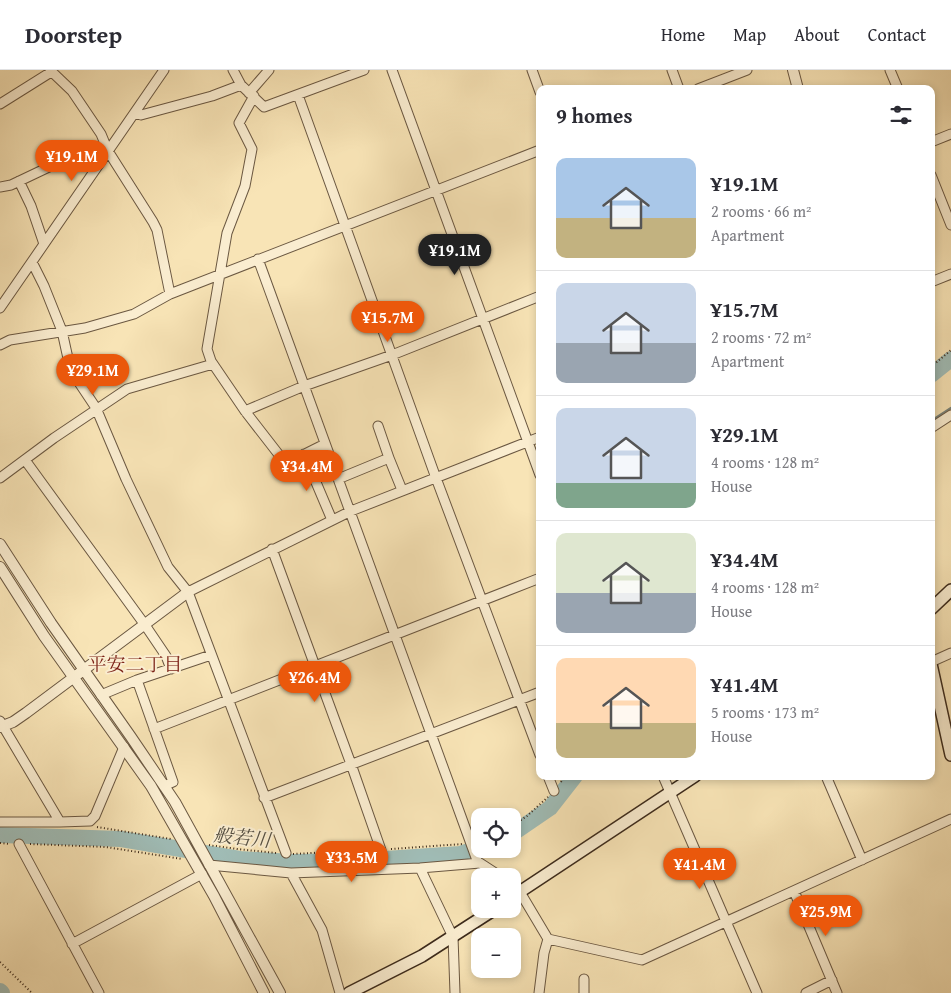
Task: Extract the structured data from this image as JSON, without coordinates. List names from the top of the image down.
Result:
{
  "districts": ["平安二丁目"],
  "water": ["般若川"],
  "page": {
    "header": "Doorstep",
    "nav": [
      "Home",
      "Map",
      "About",
      "Contact"
    ],
    "heading": "9 homes",
    "price": [
      "¥19.1M",
      "¥19.1M",
      "¥15.7M",
      "¥29.1M",
      "¥34.4M",
      "¥26.4M",
      "¥33.5M",
      "¥41.4M",
      "¥25.9M"
    ],
    "list": [
      {
        "name": "¥19.1M",
        "note": "2 rooms · 66 m² · Apartment"
      },
      {
        "name": "¥15.7M",
        "note": "2 rooms · 72 m² · Apartment"
      },
      {
        "name": "¥29.1M",
        "note": "4 rooms · 128 m² · House"
      },
      {
        "name": "¥34.4M",
        "note": "4 rooms · 128 m² · House"
      },
      {
        "name": "¥41.4M",
        "note": "5 rooms · 173 m² · House"
      }
    ],
    "map_buttons": ["+", "−"]
  }
}
